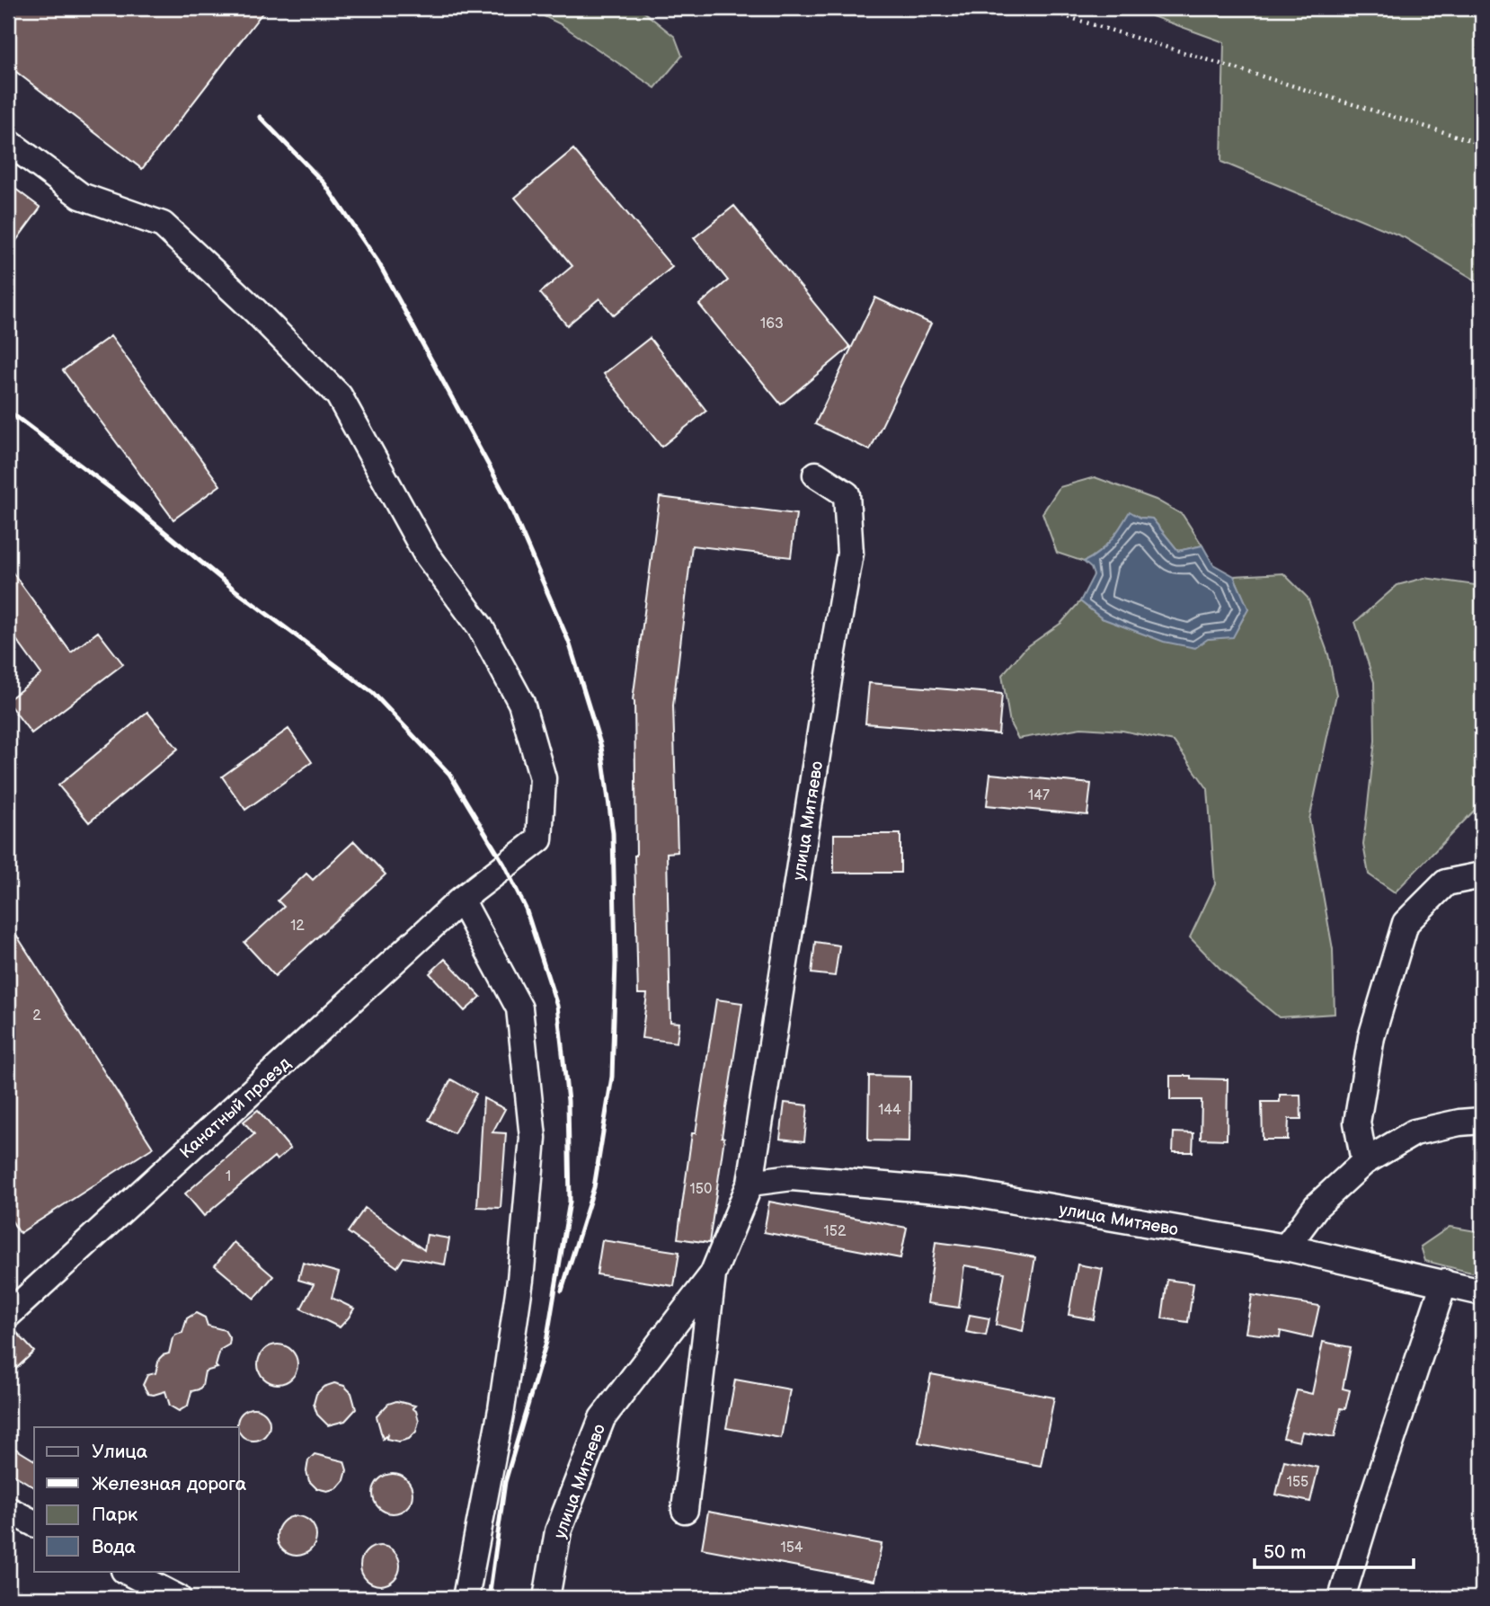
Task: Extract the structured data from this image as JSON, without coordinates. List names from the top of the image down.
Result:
{
  "streets": {
    "street": ["улица Митяево", "Канатный проезд"]
  },
  "house_numbers": [
    "163",
    "147",
    "12",
    "2",
    "144",
    "1",
    "150",
    "152",
    "155",
    "154"
  ],
  "legend": [
    "Улица",
    "Железная дорога",
    "Парк",
    "Вода"
  ],
  "scale_bar": "50 m"
}
